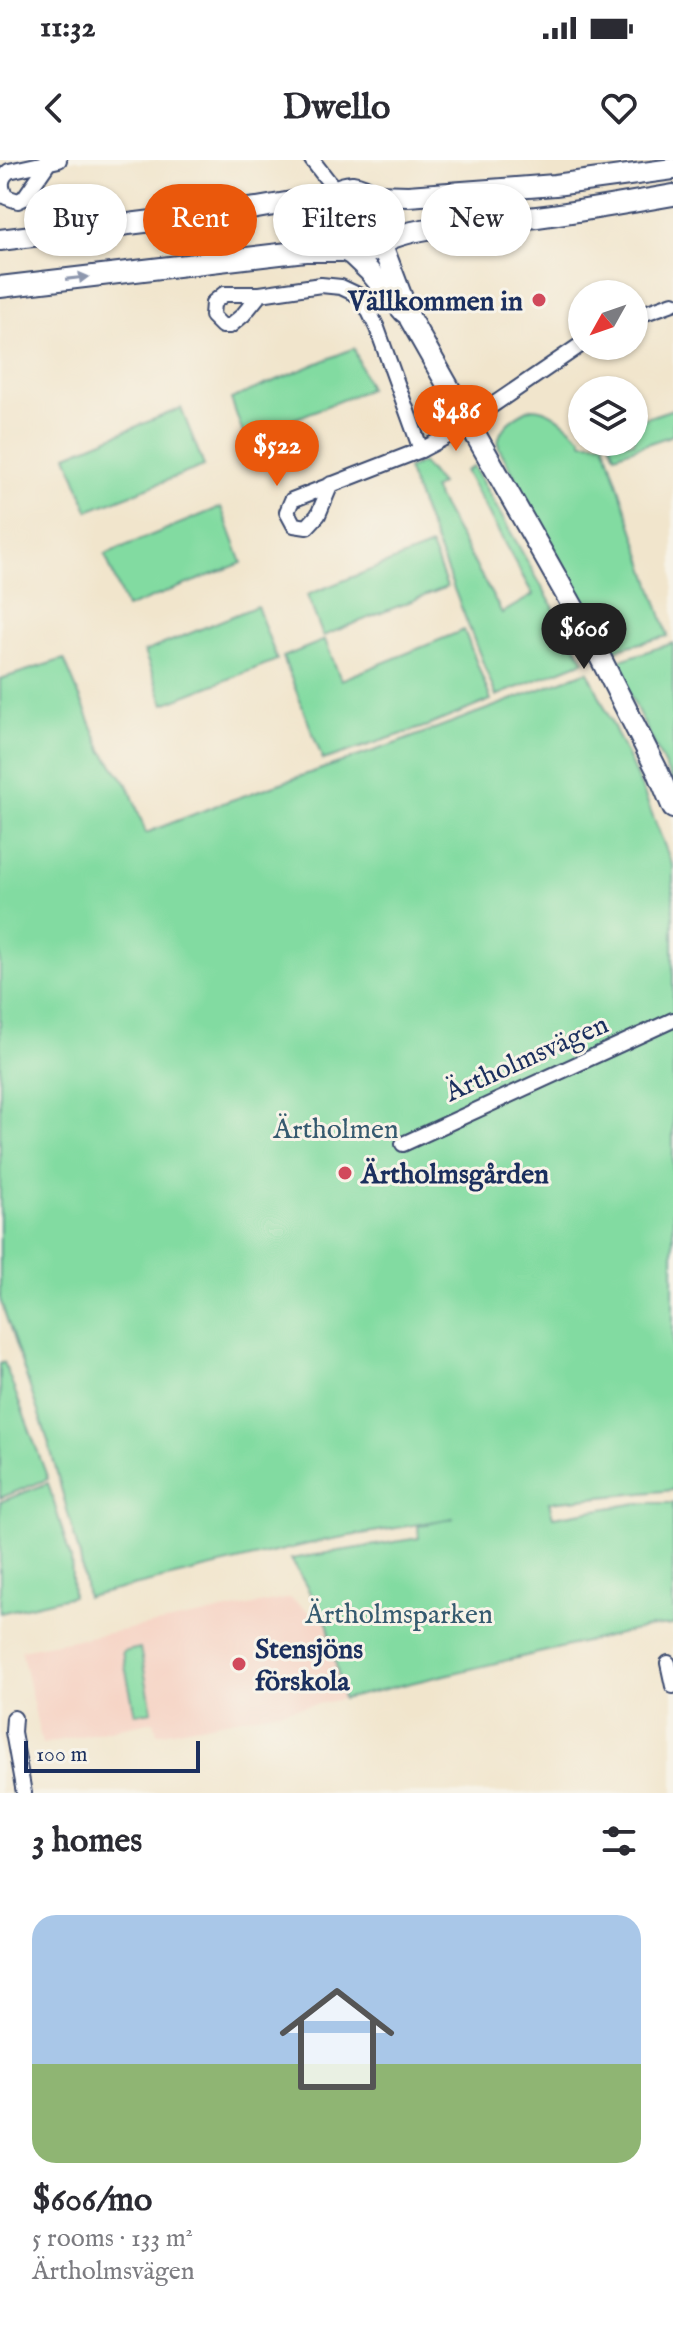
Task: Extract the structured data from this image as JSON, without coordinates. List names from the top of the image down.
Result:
{
  "streets": {
    "street": ["Ärtholmsvägen"]
  },
  "parks": ["Ärtholmen", "Ärtholmsparken"],
  "places": ["Vällkommen in", "Ärtholmsgården", "Stensjöns förskola"],
  "scale_bar": "100 m",
  "north": "bottom left",
  "page": {
    "status": "11:32",
    "header": "Dwello",
    "chip": [
      "Buy",
      "Rent",
      "Filters",
      "New"
    ],
    "price": ["$486", "$522", "$606"],
    "scale": "100 m",
    "heading": "3 homes",
    "list": [
      {
        "name": "$606/mo",
        "note": "5 rooms · 133 m² · Ärtholmsvägen"
      }
    ]
  }
}
